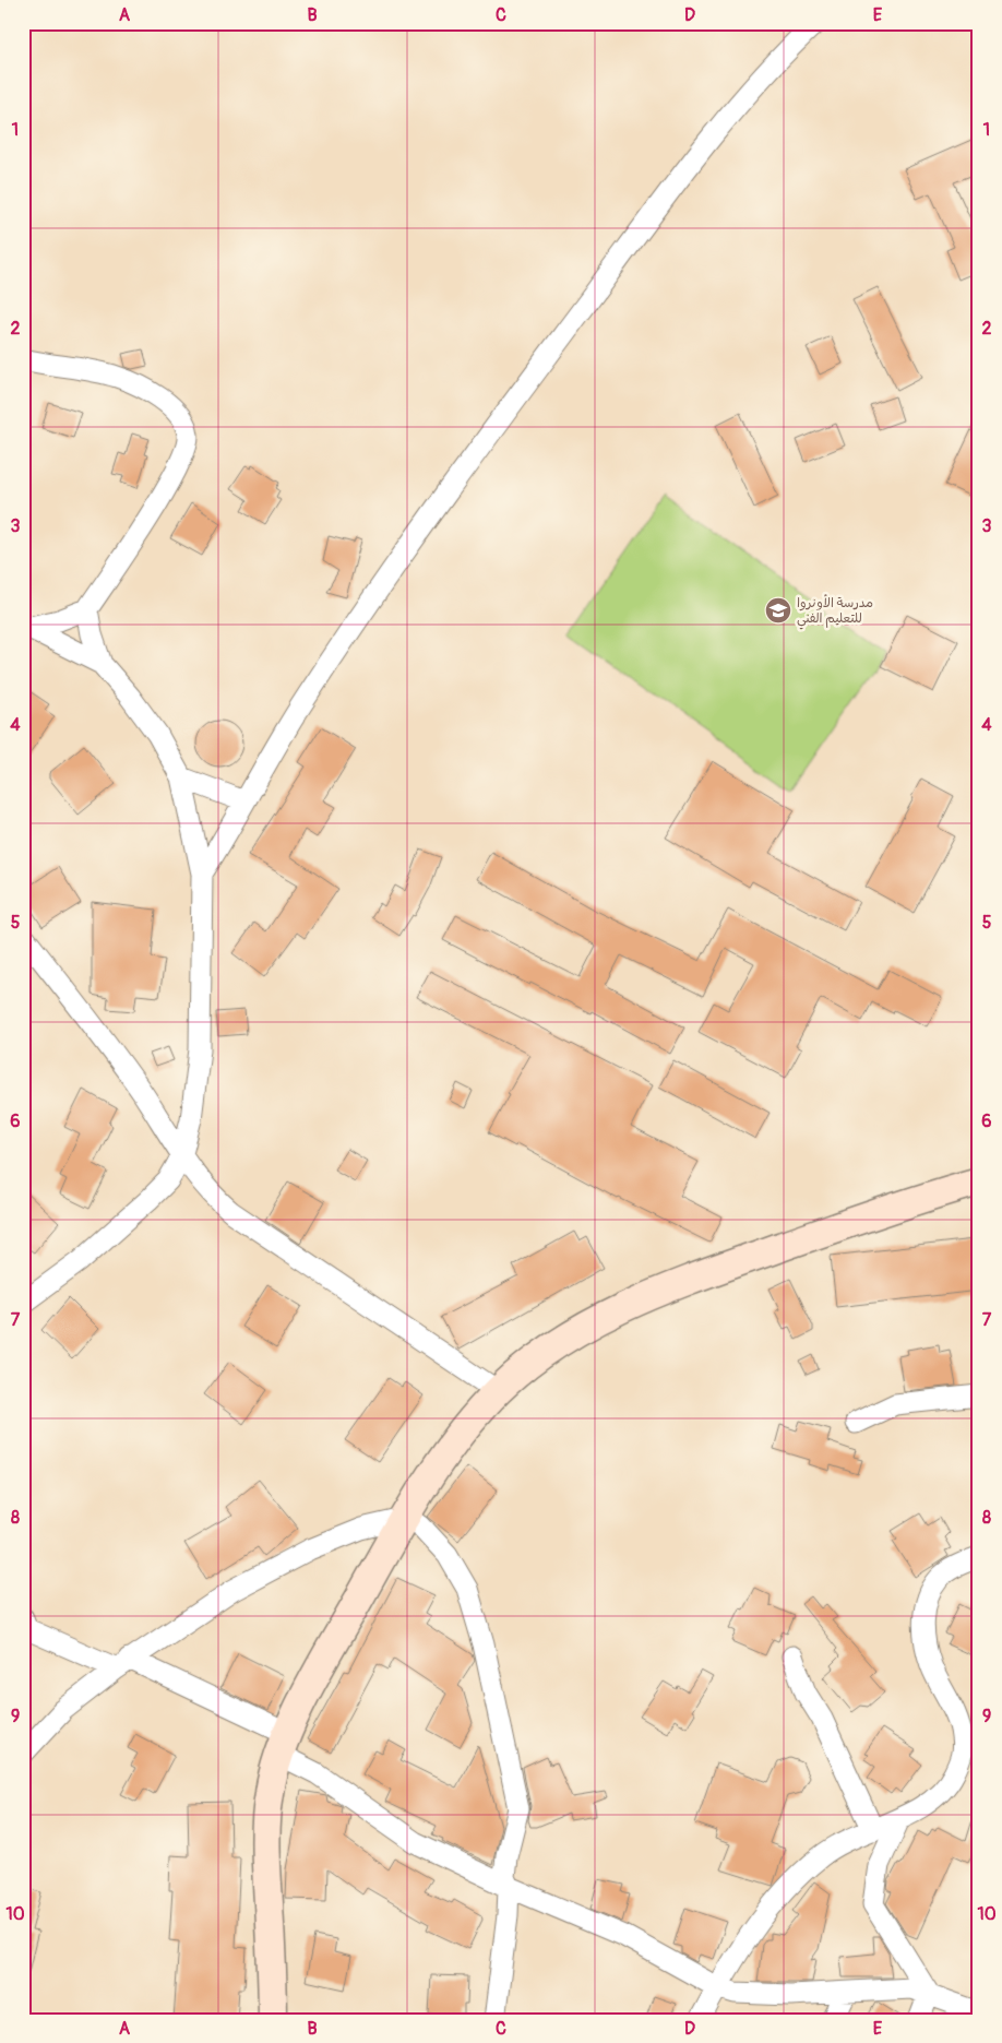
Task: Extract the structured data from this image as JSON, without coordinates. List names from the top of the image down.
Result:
{
  "places": {
    "school or university": ["مدرسة الأونروا للتعليم الفني"]
  },
  "grid": {
    "columns": [
      "A",
      "B",
      "C",
      "D",
      "E"
    ],
    "rows": [
      "1",
      "2",
      "3",
      "4",
      "5",
      "6",
      "7",
      "8",
      "9",
      "10"
    ]
  }
}
